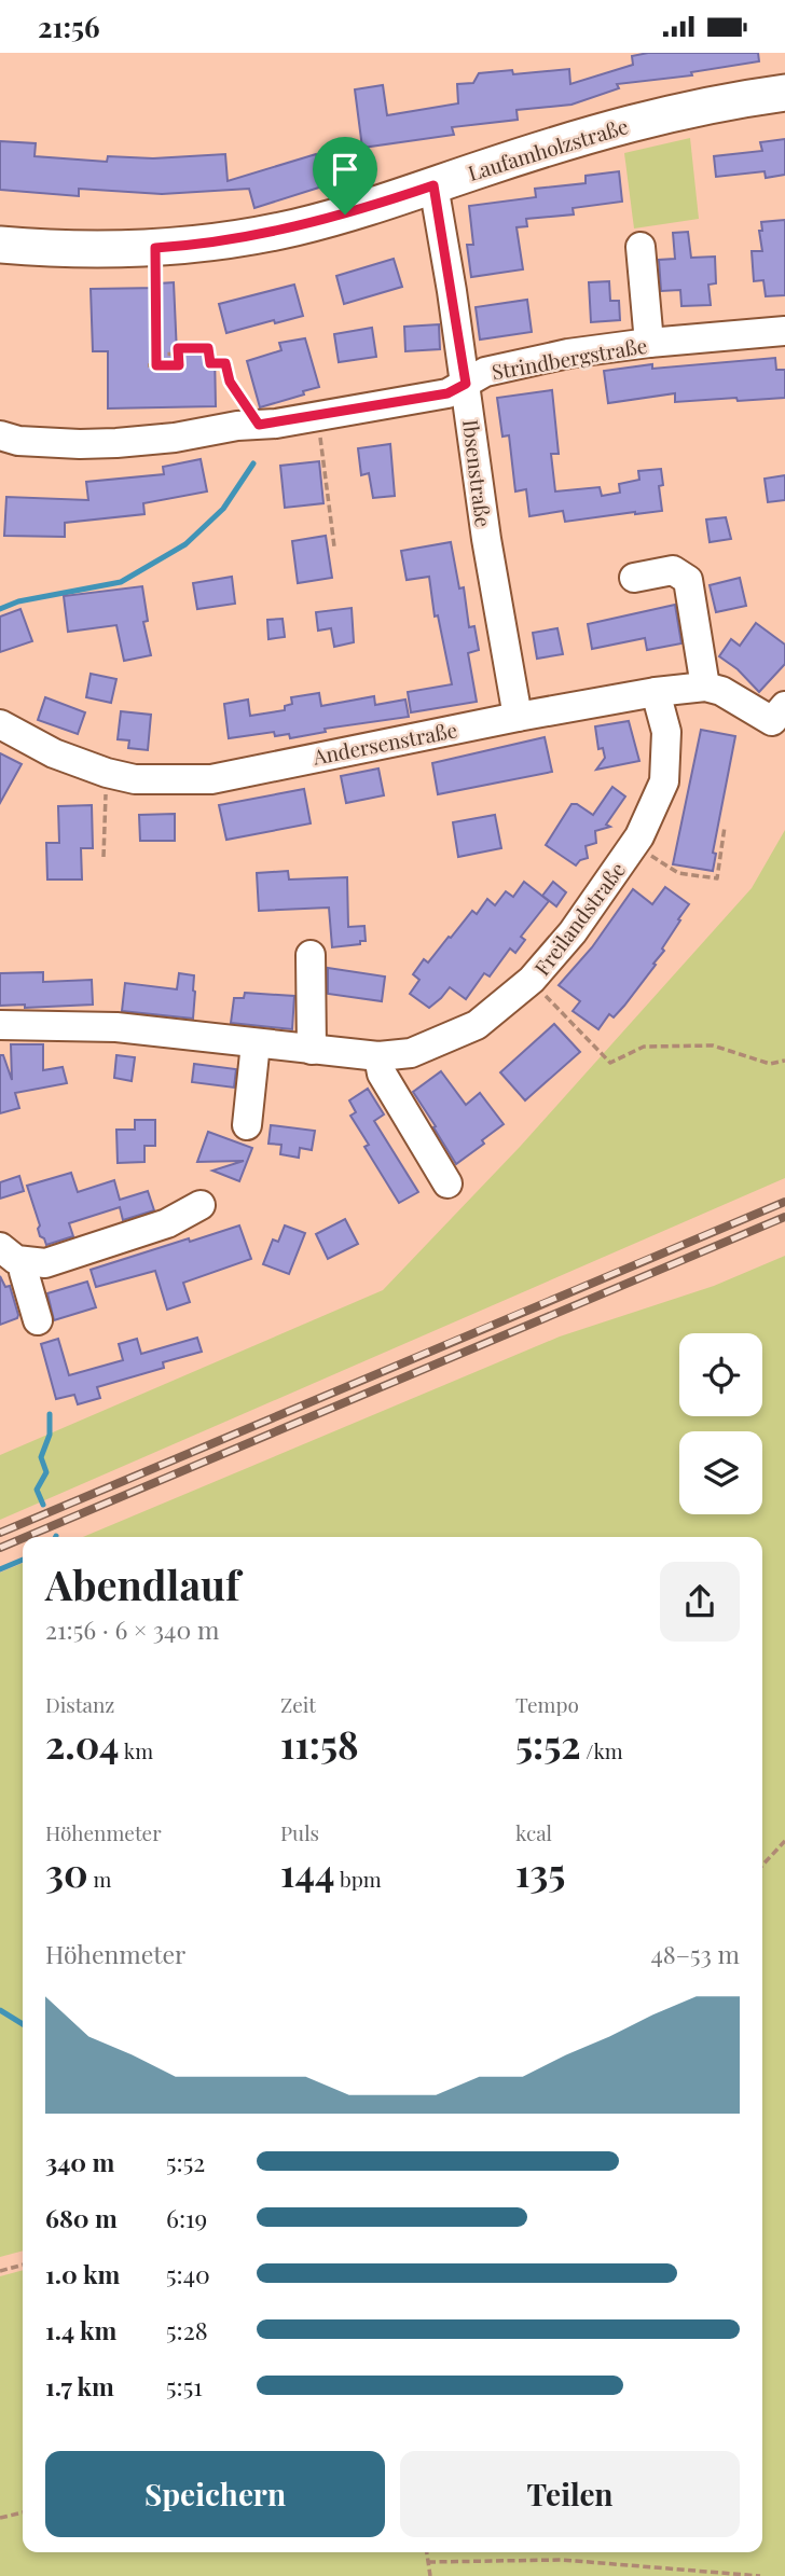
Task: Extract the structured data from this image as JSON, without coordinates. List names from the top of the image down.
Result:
{
  "streets": {
    "main road": ["Laufamholzstraße"],
    "street": [
      "Strindbergstraße",
      "Ibsenstraße",
      "Andersenstraße",
      "Freilandstraße"
    ]
  },
  "crossings": [
    ["Laufamholzstraße", "Ibsenstraße"],
    ["Strindbergstraße", "Ibsenstraße"],
    ["Ibsenstraße", "Andersenstraße"],
    ["Andersenstraße", "Freilandstraße"]
  ],
  "page": {
    "status": "21:56",
    "heading": ["Abendlauf", "21:56 · 6 × 340 m"],
    "stats": [
      ["Distanz", "2.04 km"],
      ["Zeit", "11:58"],
      ["Tempo", "5:52 /km"],
      ["Höhenmeter", "30 m"],
      ["Puls", "144 bpm"],
      ["kcal", "135"]
    ],
    "chart": ["Höhenmeter", "48–53 m"],
    "list": [
      {
        "name": "340 m",
        "note": "5:52"
      },
      {
        "name": "680 m",
        "note": "6:19"
      },
      {
        "name": "1.0 km",
        "note": "5:40"
      },
      {
        "name": "1.4 km",
        "note": "5:28"
      },
      {
        "name": "1.7 km",
        "note": "5:51"
      }
    ],
    "buttons": ["Speichern", "Teilen"]
  }
}
